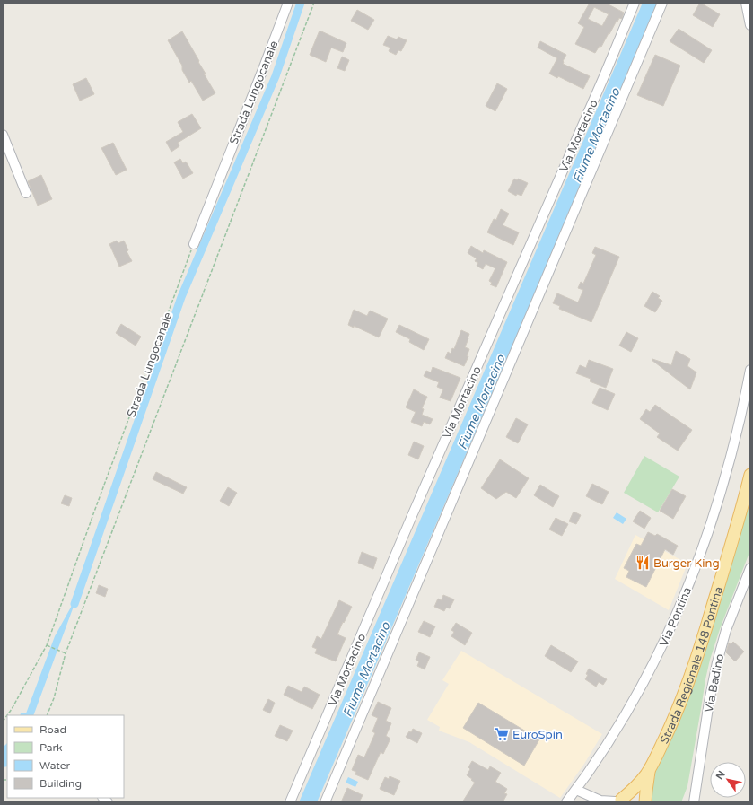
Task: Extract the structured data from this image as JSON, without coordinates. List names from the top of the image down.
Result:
{
  "streets": {
    "main road": ["Strada Regionale 148 Pontina"],
    "street": [
      "Strada Lungocanale",
      "Via Mortacino",
      "Via Pontina",
      "Via Badino"
    ]
  },
  "water": ["Fiume Mortacino"],
  "places": {
    "restaurant": ["Burger King"],
    "supermarket": ["EuroSpin"]
  },
  "legend": [
    "Road",
    "Park",
    "Water",
    "Building"
  ],
  "north": "top left"
}
